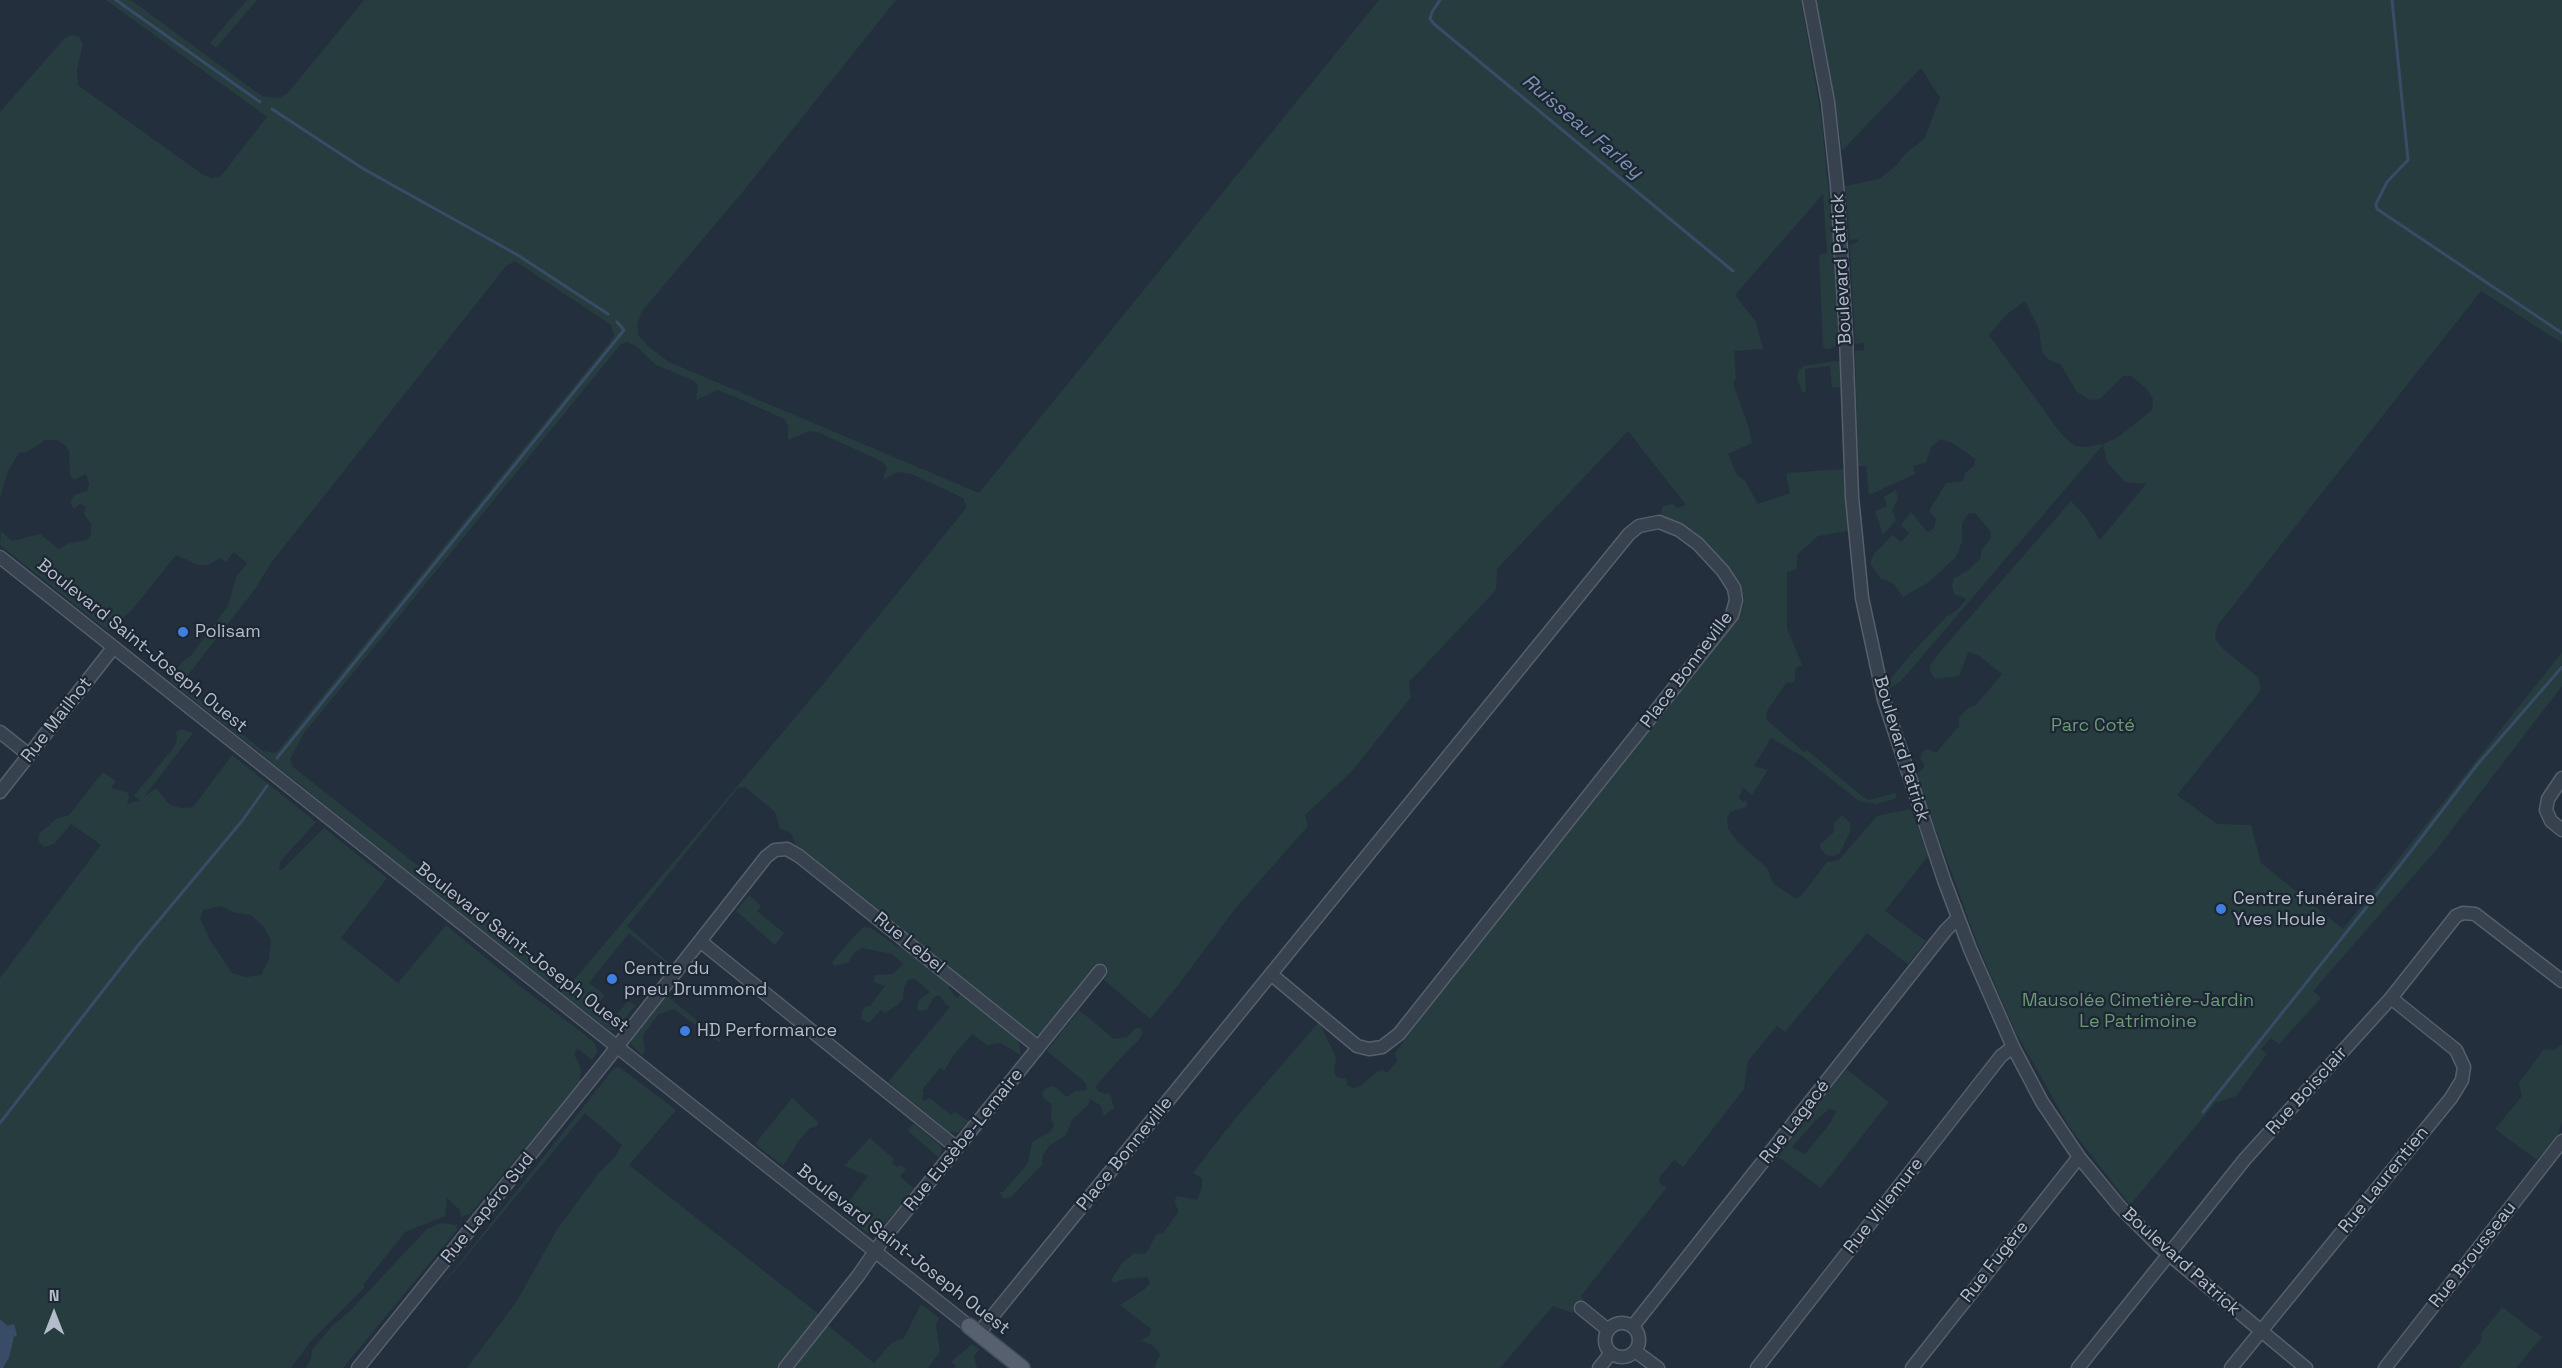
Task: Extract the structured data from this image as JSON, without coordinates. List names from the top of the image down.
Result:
{
  "streets": {
    "main road": ["Boulevard Saint-Joseph Ouest"],
    "street": [
      "Boulevard Patrick",
      "Place Bonneville",
      "Rue Mailhot",
      "Rue Lebel",
      "Rue Boisclair",
      "Rue Lagacé",
      "Rue Eusèbe-Lemaire",
      "Rue Laurentien",
      "Rue Villemure",
      "Rue Lapéro Sud",
      "Rue Brousseau",
      "Rue Fugère"
    ]
  },
  "crossings": [
    ["Boulevard Patrick", "Rue Boisclair"],
    ["Boulevard Patrick", "Rue Lagacé"],
    ["Boulevard Patrick", "Rue Laurentien"],
    ["Boulevard Patrick", "Rue Villemure"],
    ["Boulevard Patrick", "Rue Fugère"],
    ["Boulevard Saint-Joseph Ouest", "Place Bonneville"],
    ["Boulevard Saint-Joseph Ouest", "Rue Mailhot"],
    ["Boulevard Saint-Joseph Ouest", "Rue Eusèbe-Lemaire"],
    ["Boulevard Saint-Joseph Ouest", "Rue Lapéro Sud"],
    ["Rue Lebel", "Rue Eusèbe-Lemaire"],
    ["Rue Lebel", "Rue Lapéro Sud"],
    ["Rue Boisclair", "Rue Laurentien"]
  ],
  "water": ["Ruisseau Farley"],
  "parks": ["Parc Coté", "Mausolée Cimetière-Jardin Le Patrimoine"],
  "places": [
    "Polisam",
    "Centre funéraire Yves Houle",
    "Centre du pneu Drummond",
    "HD Performance"
  ],
  "north": "top"
}
